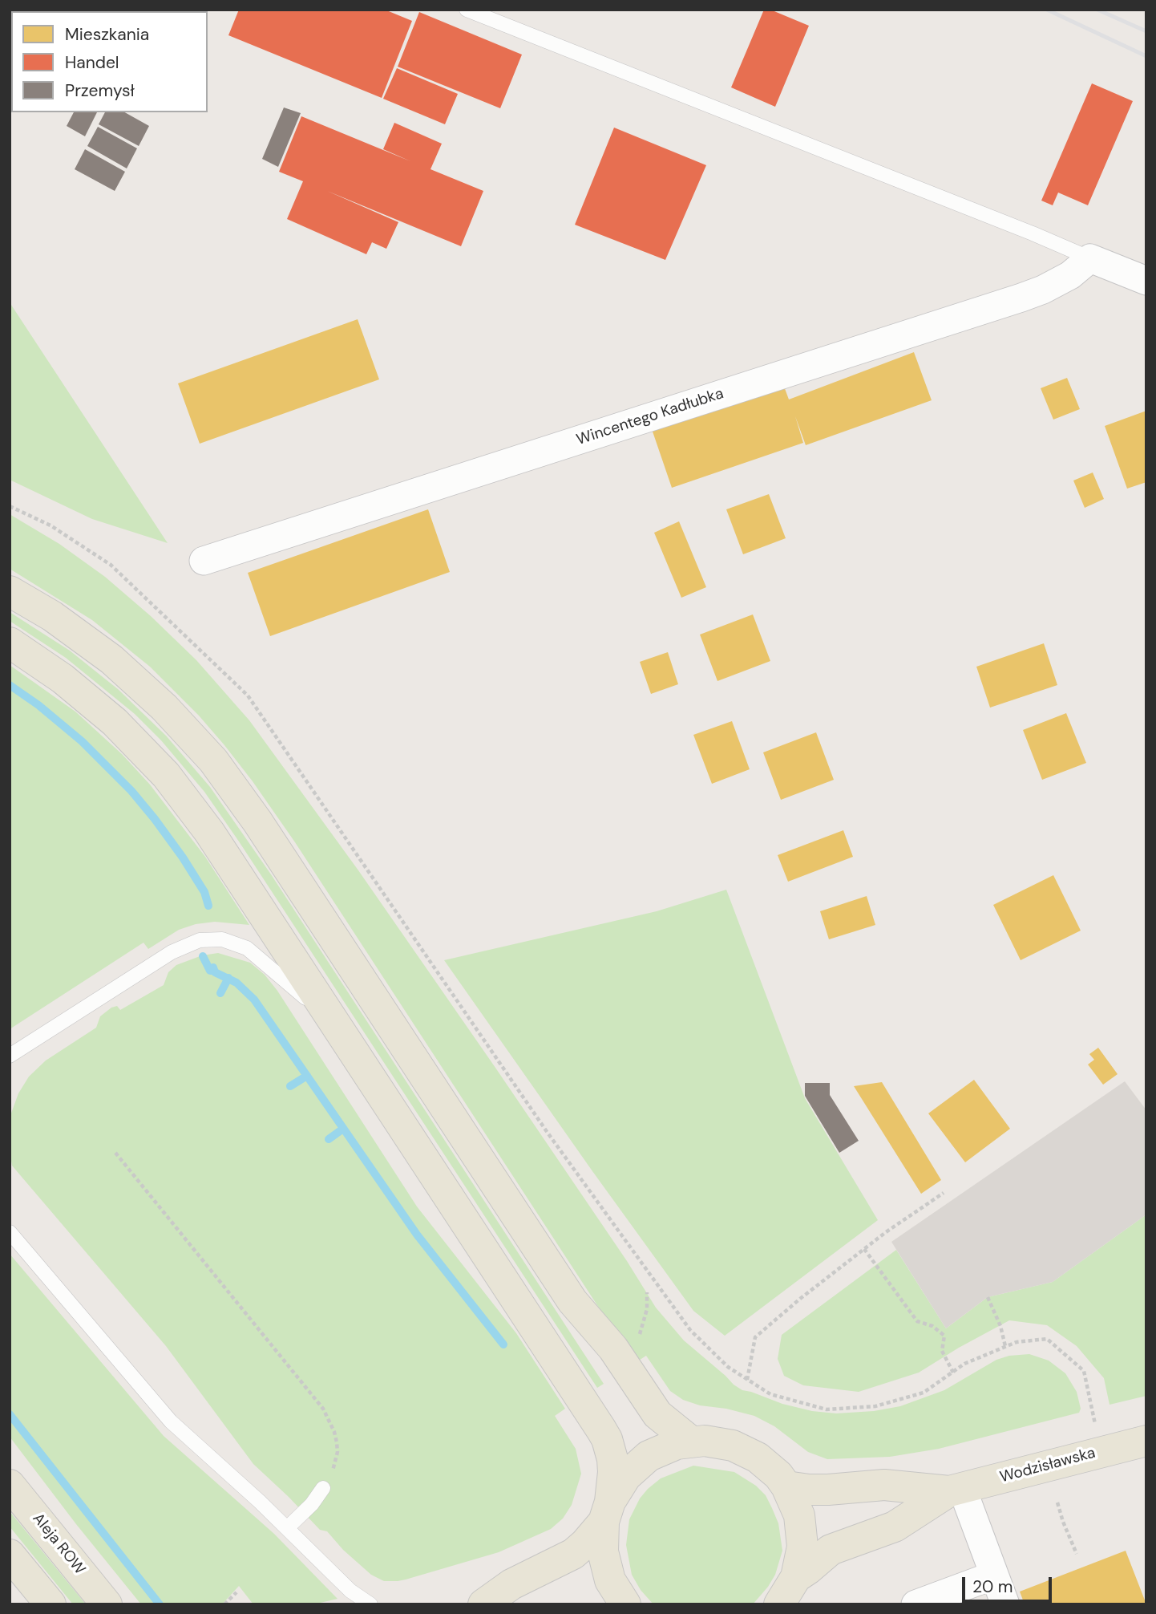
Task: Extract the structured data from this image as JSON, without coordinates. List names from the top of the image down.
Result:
{
  "streets": {
    "main road": ["Wodzisławska", "Aleja ROW"],
    "street": ["Wincentego Kadłubka"]
  },
  "legend": ["Mieszkania", "Handel", "Przemysł"],
  "scale_bar": "20 m"
}
